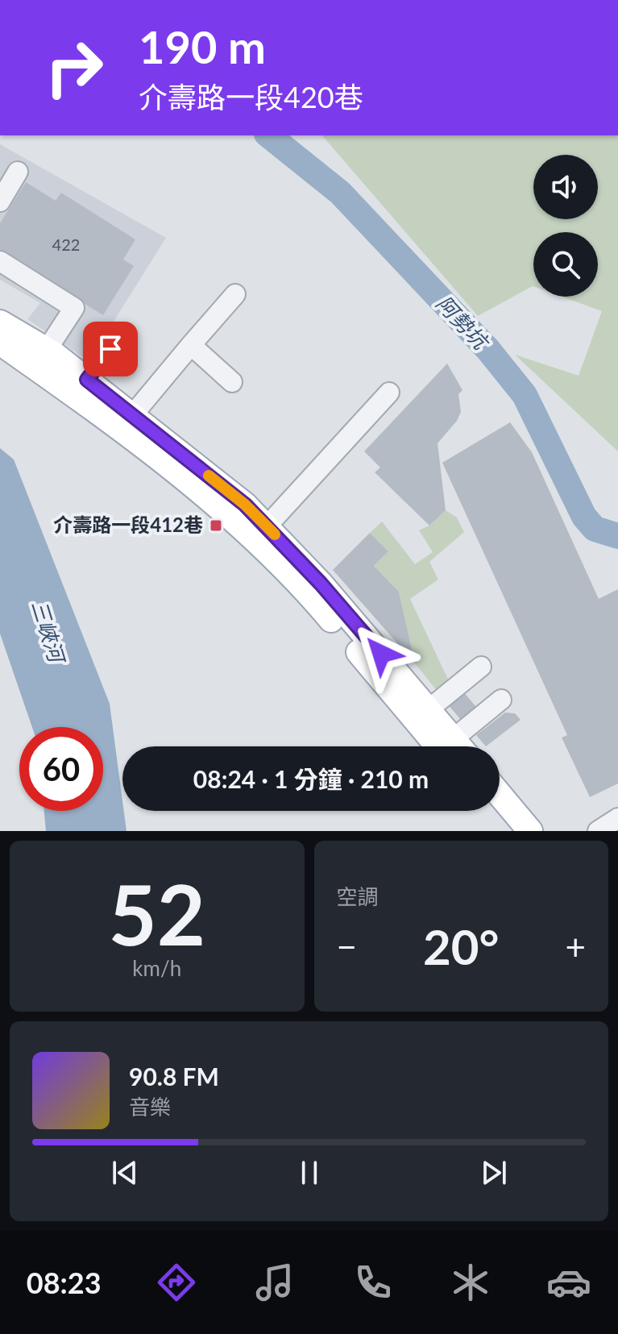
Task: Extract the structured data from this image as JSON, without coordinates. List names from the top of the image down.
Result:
{
  "water": ["阿勢坑", "三峽河"],
  "places": {
    "transit": ["介壽路一段412巷"]
  },
  "house_numbers": ["422"],
  "page": {
    "turn": ["190 m", "介壽路一段420巷"],
    "limit": "60",
    "trip": "08:24 · 1 分鐘 · 210 m",
    "tile": [
      ["52", "km/h"],
      "空調"
    ],
    "heat": ["−", "20°", "+"],
    "song": ["90.8 FM", "音樂"],
    "tabs": "08:23"
  }
}
